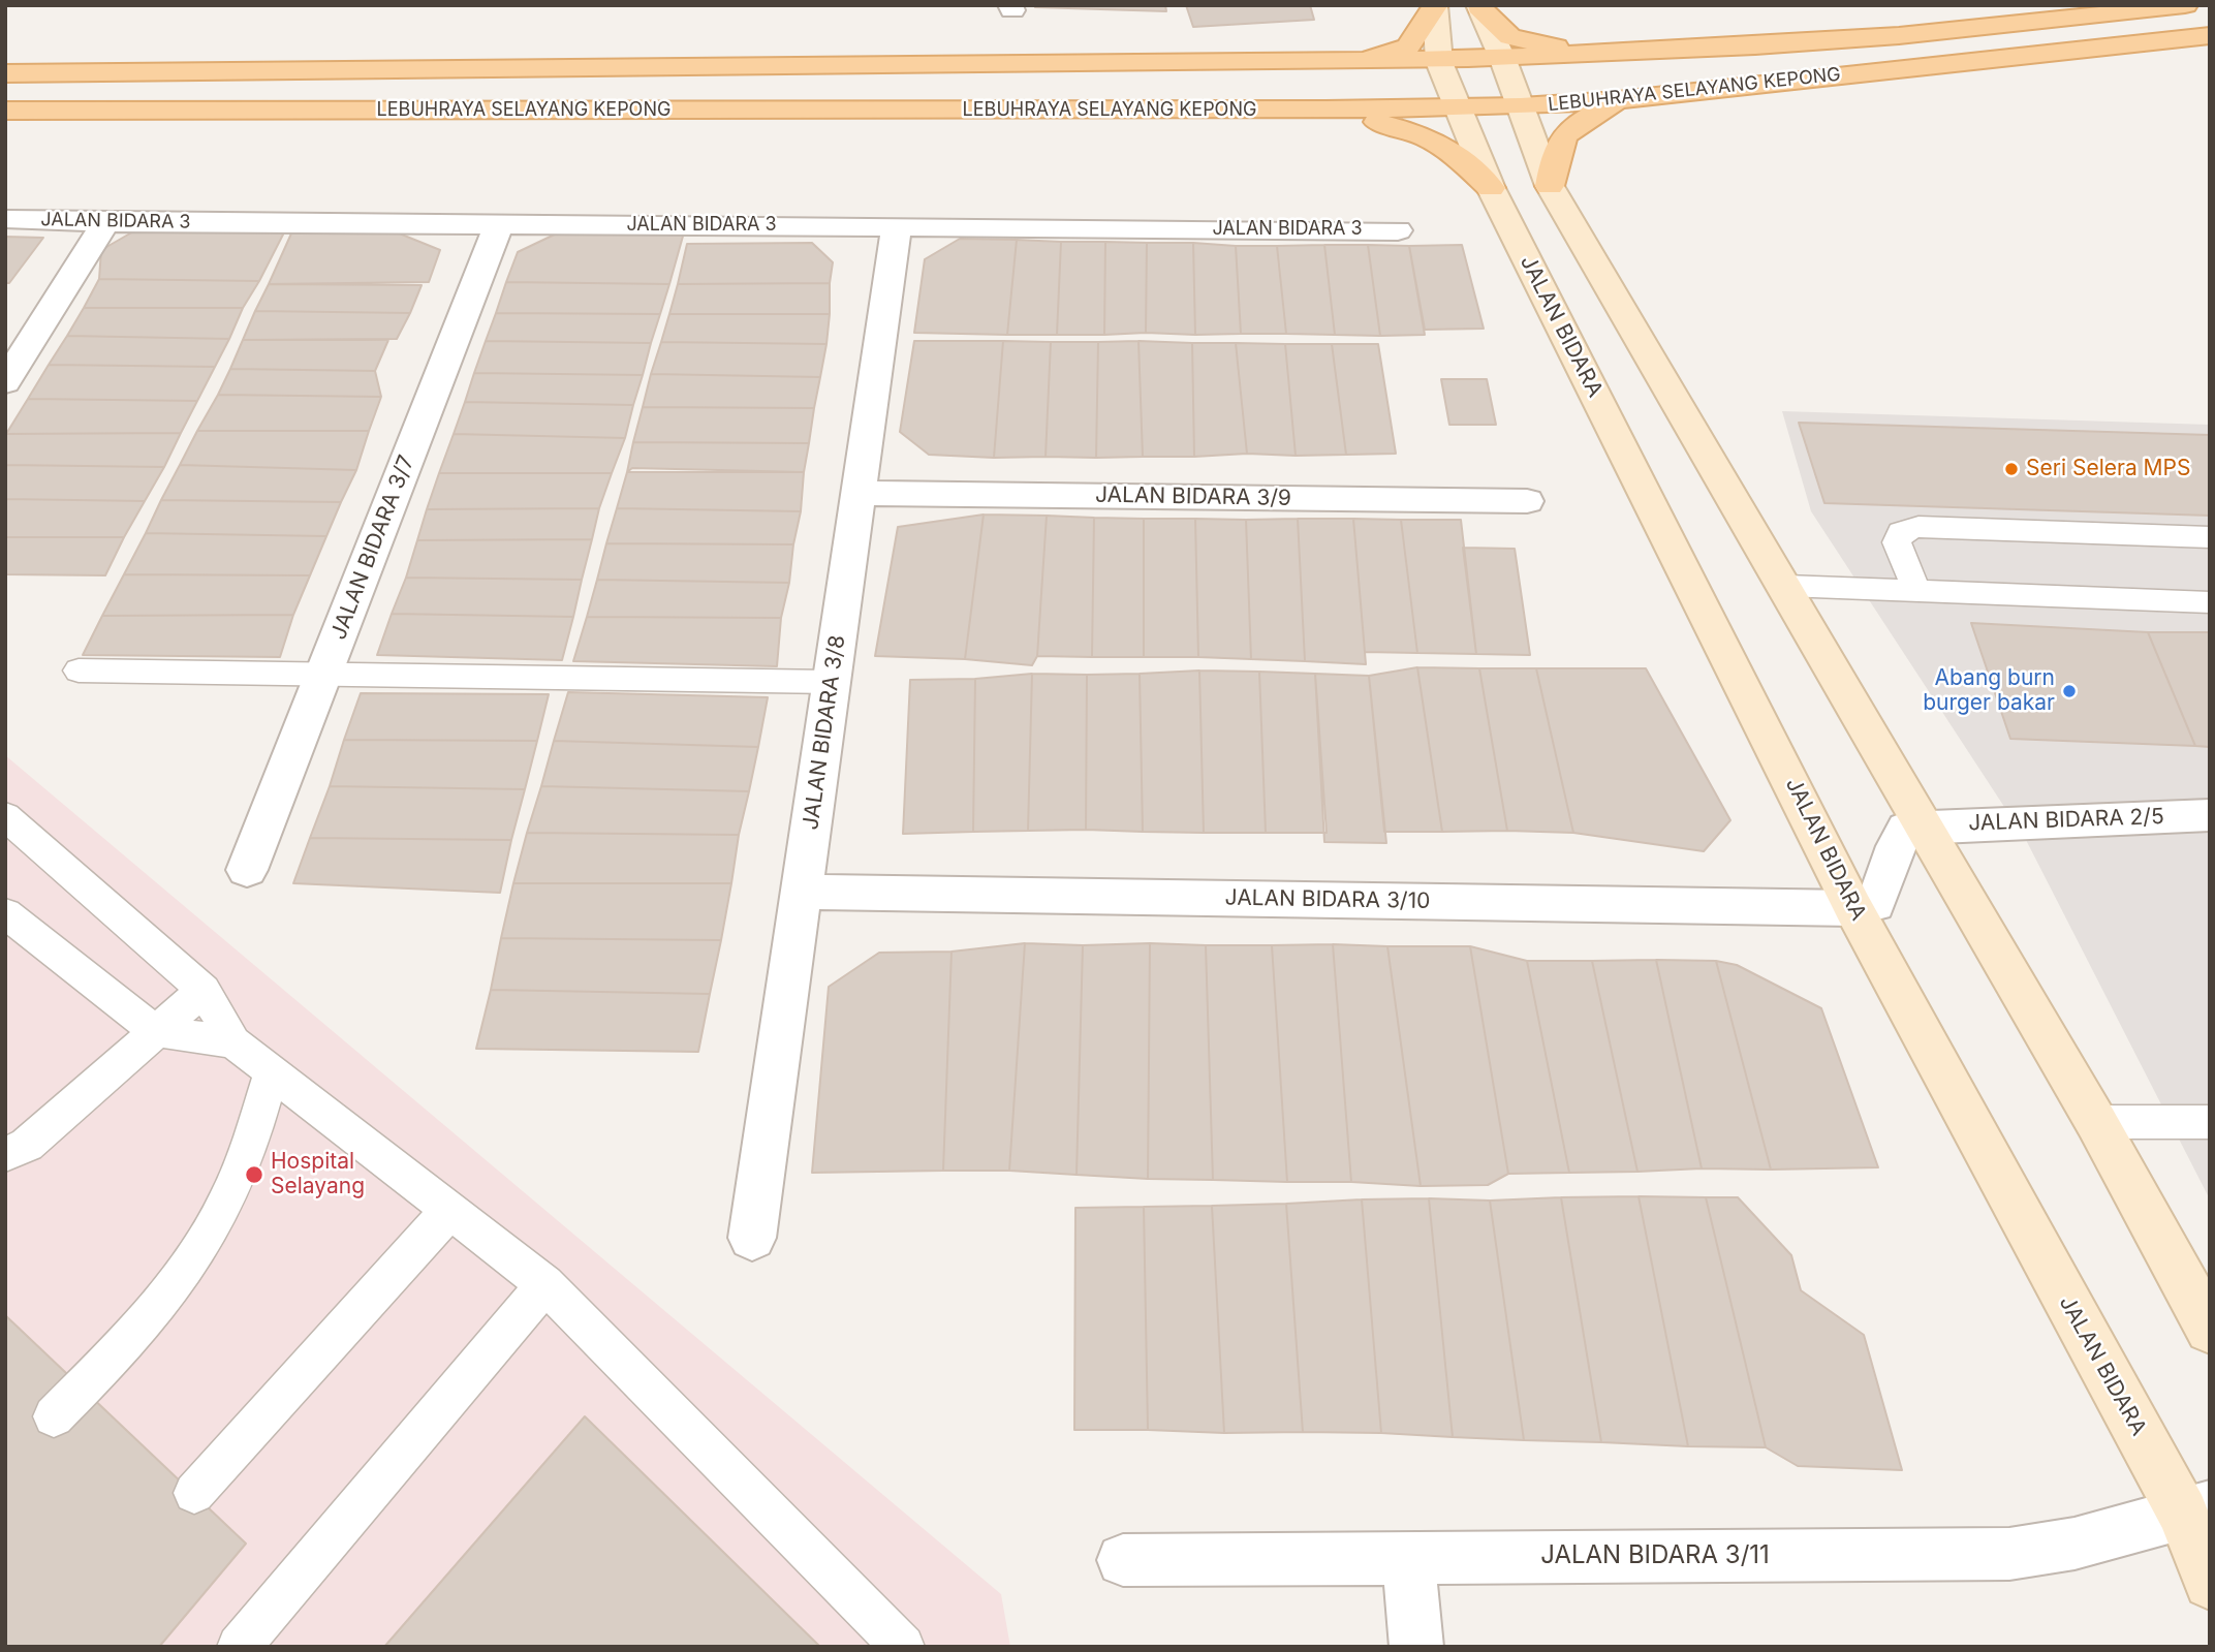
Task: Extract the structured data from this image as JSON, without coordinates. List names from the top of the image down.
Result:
{
  "streets": {
    "main road": ["LEBUHRAYA SELAYANG KEPONG", "JALAN BIDARA"],
    "street": [
      "JALAN BIDARA 3",
      "JALAN BIDARA 3/9",
      "JALAN BIDARA 3/7",
      "JALAN BIDARA 3/8",
      "JALAN BIDARA 2/5",
      "JALAN BIDARA 3/10",
      "JALAN BIDARA 3/11"
    ]
  },
  "crossings": [
    ["LEBUHRAYA SELAYANG KEPONG", "JALAN BIDARA"],
    ["JALAN BIDARA 3", "JALAN BIDARA 3/7"],
    ["JALAN BIDARA 3", "JALAN BIDARA 3/8"],
    ["JALAN BIDARA", "JALAN BIDARA 3/10"],
    ["JALAN BIDARA", "JALAN BIDARA 3/11"],
    ["JALAN BIDARA 3/9", "JALAN BIDARA 3/8"],
    ["JALAN BIDARA 3/8", "JALAN BIDARA 3/10"]
  ],
  "places": ["Seri Selera MPS", "Abang burn burger bakar", "Hospital Selayang"]
}
